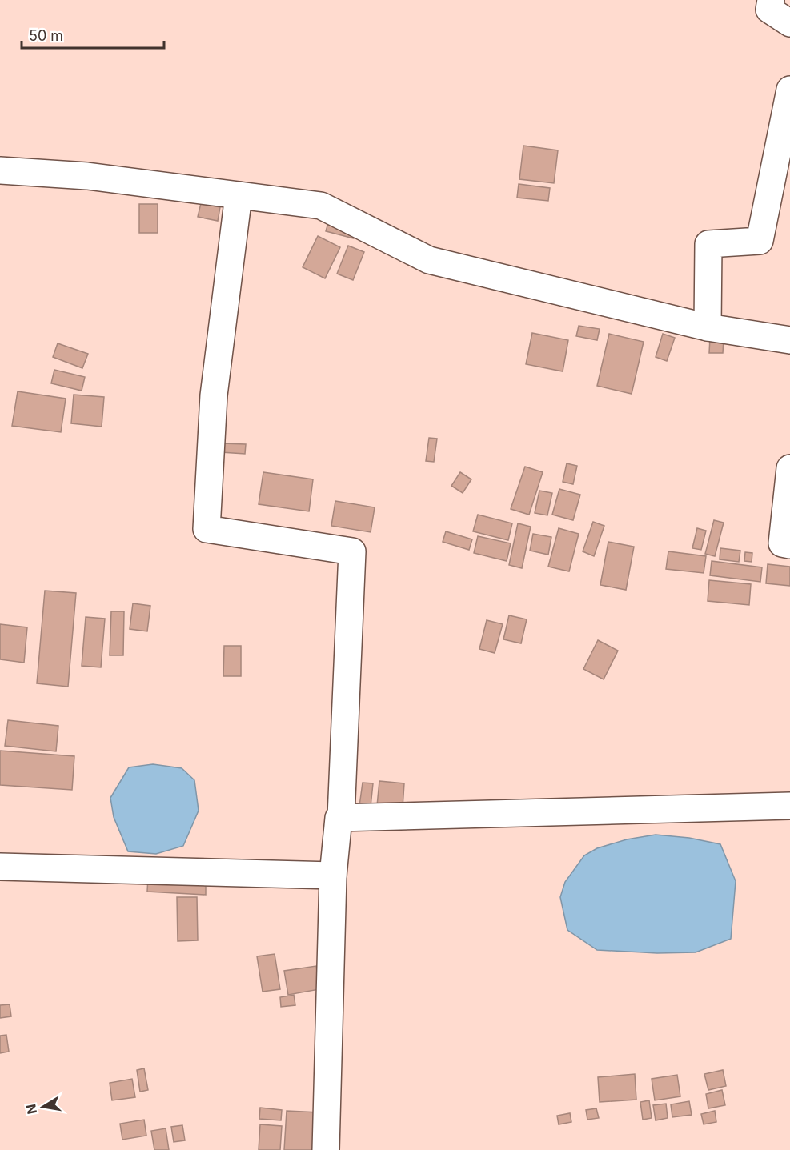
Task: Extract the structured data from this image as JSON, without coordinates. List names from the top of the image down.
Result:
{
  "scale_bar": "50 m",
  "north": "left"
}
